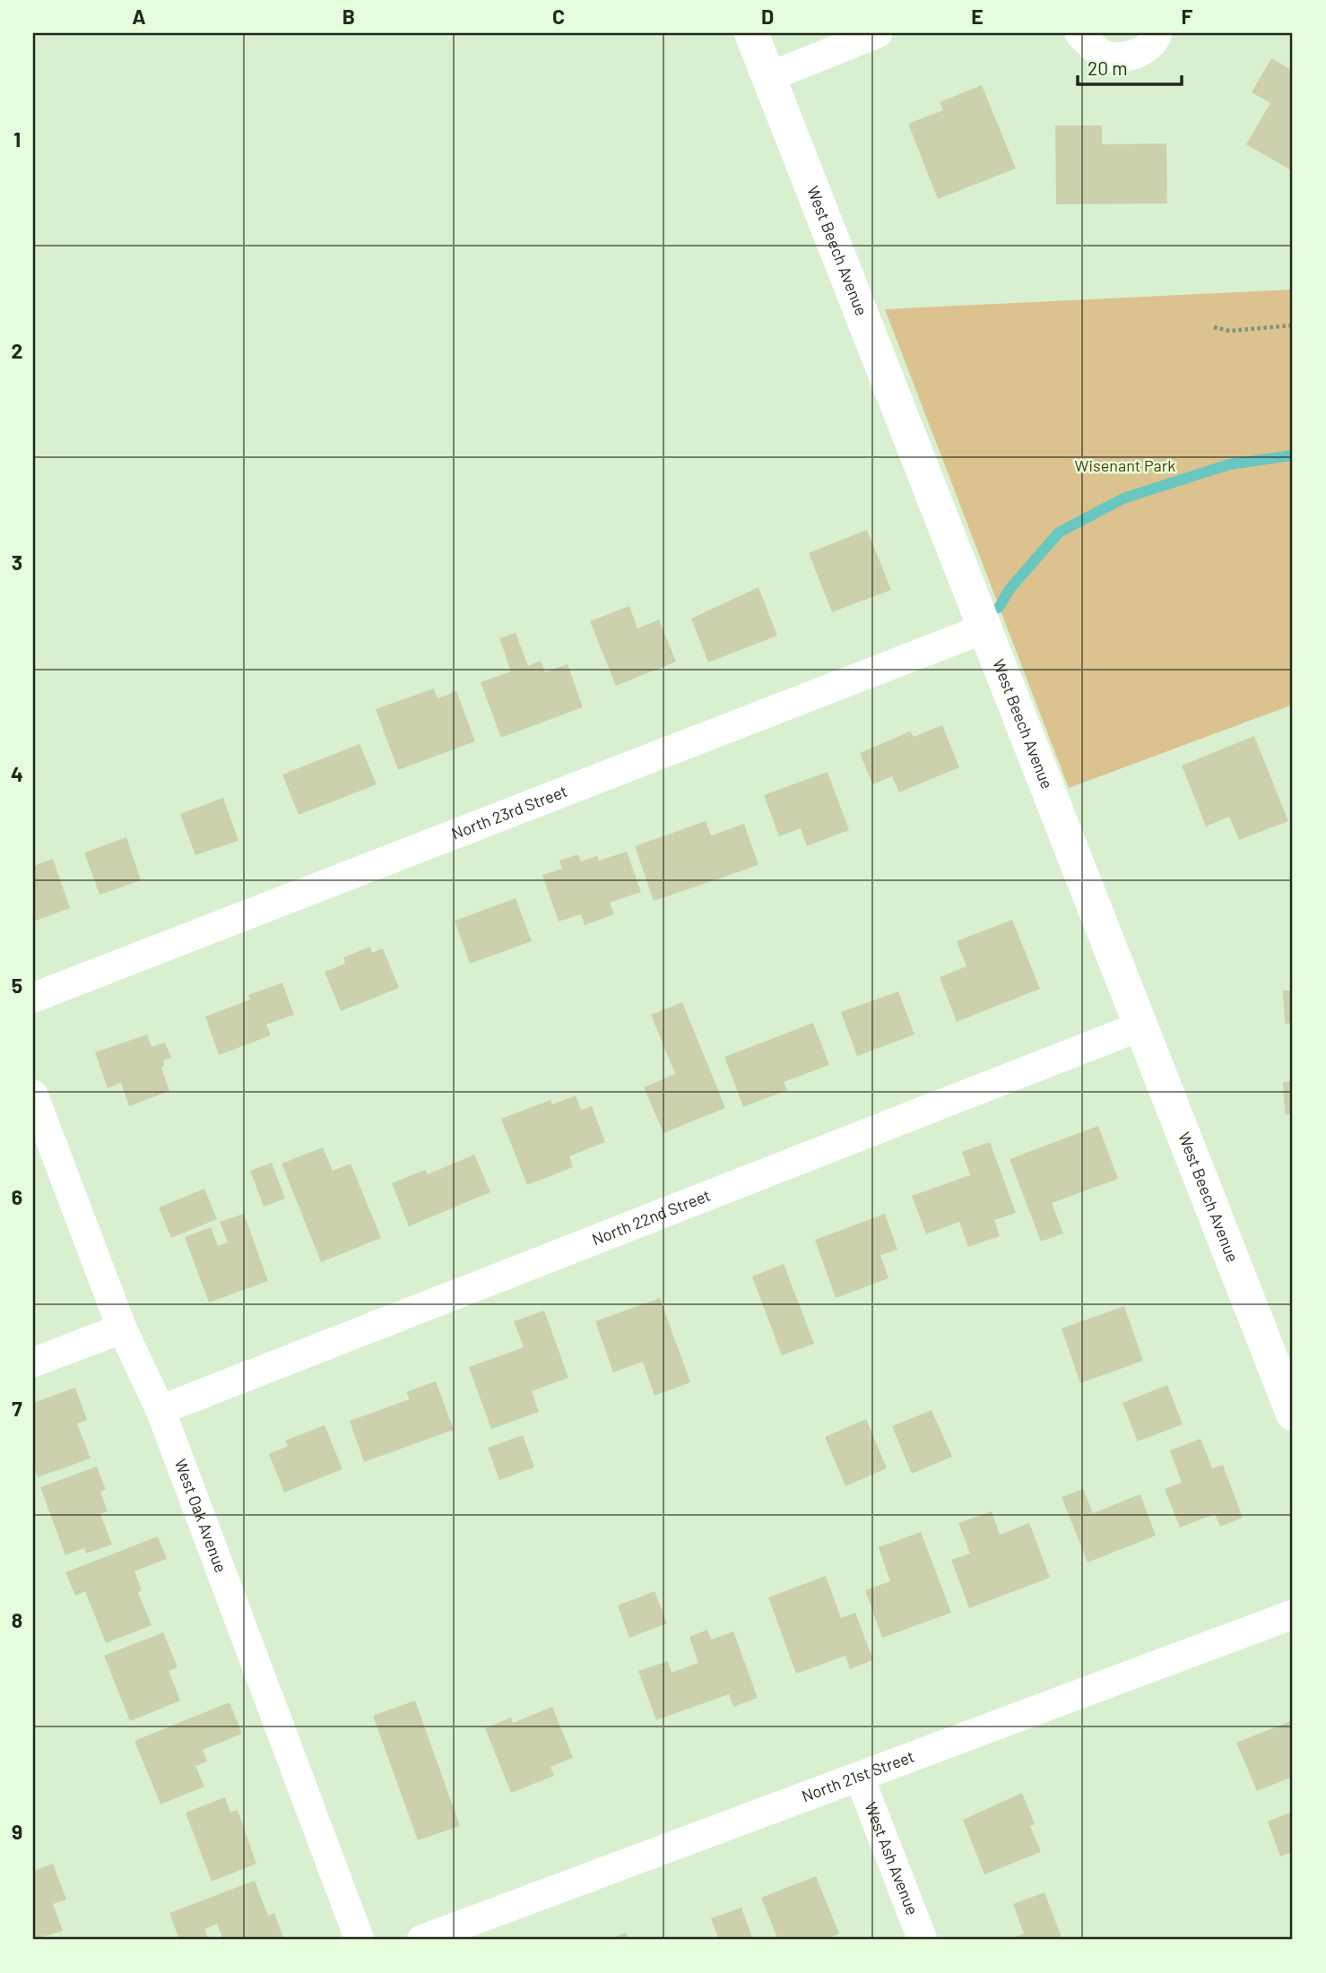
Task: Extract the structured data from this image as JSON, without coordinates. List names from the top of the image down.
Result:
{
  "streets": {
    "main road": ["West Beech Avenue"],
    "street": [
      "North 23rd Street",
      "North 22nd Street",
      "West Oak Avenue",
      "North 21st Street",
      "West Ash Avenue"
    ]
  },
  "crossings": [
    ["West Beech Avenue", "North 23rd Street"],
    ["West Beech Avenue", "North 22nd Street"],
    ["North 22nd Street", "West Oak Avenue"],
    ["North 21st Street", "West Ash Avenue"]
  ],
  "parks": ["Wisenant Park"],
  "scale_bar": "20 m",
  "grid": {
    "columns": [
      "A",
      "B",
      "C",
      "D",
      "E",
      "F"
    ],
    "rows": [
      "1",
      "2",
      "3",
      "4",
      "5",
      "6",
      "7",
      "8",
      "9"
    ]
  }
}
